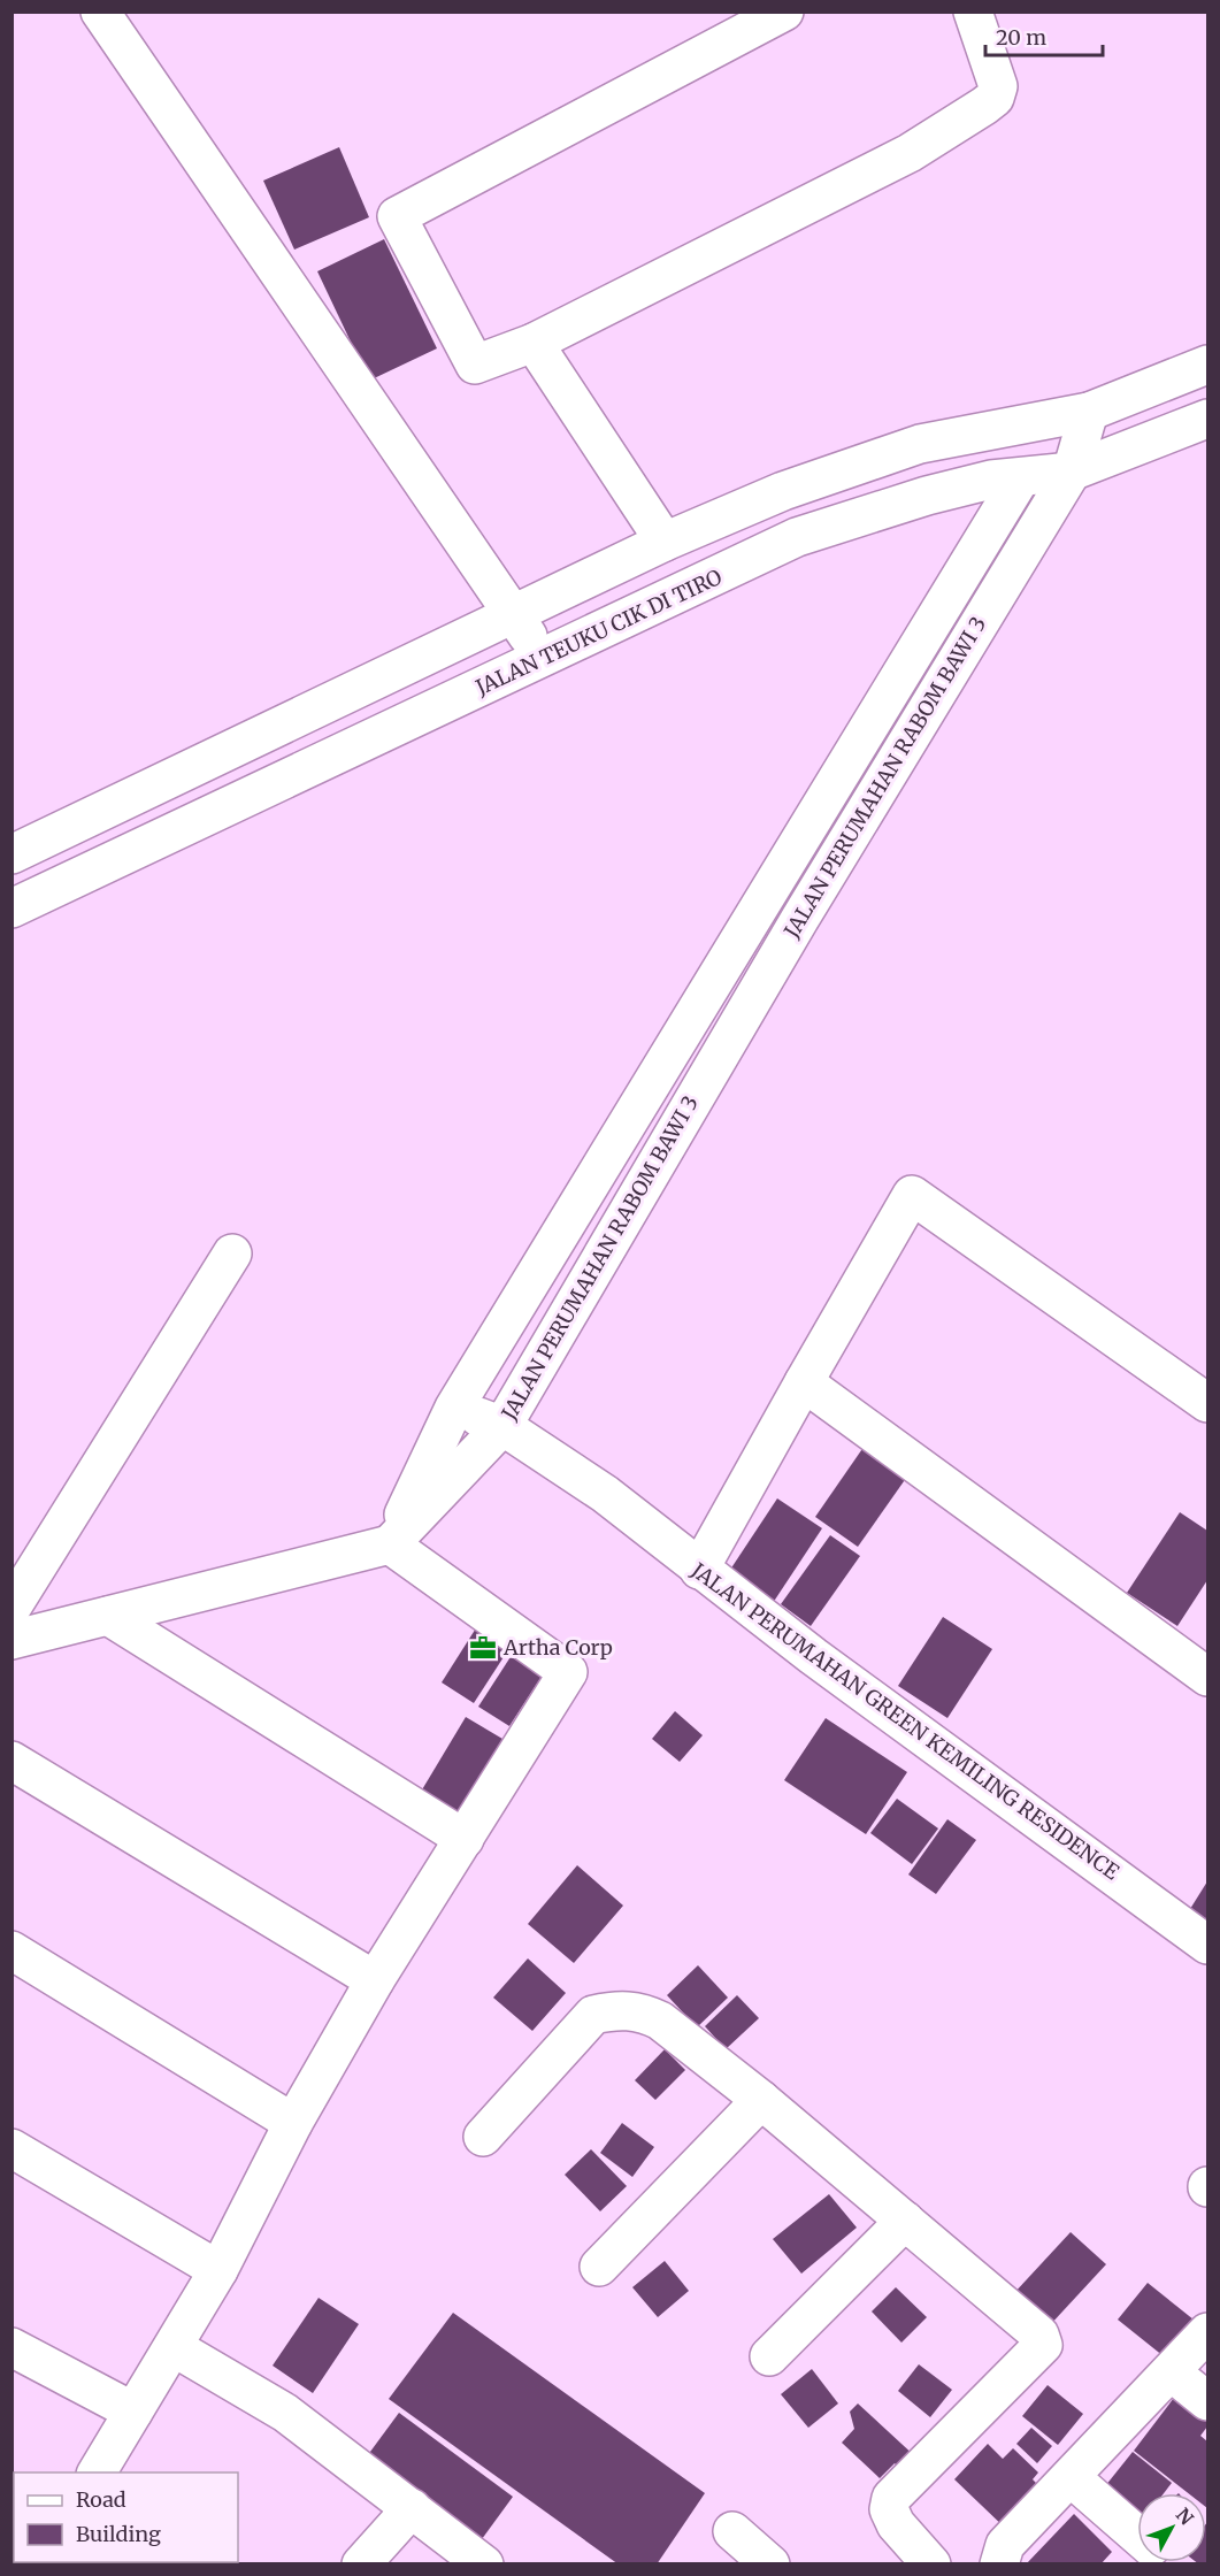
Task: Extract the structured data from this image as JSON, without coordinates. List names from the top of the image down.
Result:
{
  "streets": {
    "street": ["JALAN TEUKU CIK DI TIRO", "JALAN PERUMAHAN RABOM BAWI 3", "JALAN PERUMAHAN GREEN KEMILING RESIDENCE"]
  },
  "crossings": [
    ["JALAN TEUKU CIK DI TIRO", "JALAN PERUMAHAN RABOM BAWI 3"],
    ["JALAN PERUMAHAN RABOM BAWI 3", "JALAN PERUMAHAN GREEN KEMILING RESIDENCE"]
  ],
  "places": {
    "office": ["Artha Corp"]
  },
  "legend": ["Road", "Building"],
  "scale_bar": "20 m",
  "north": "top right"
}
